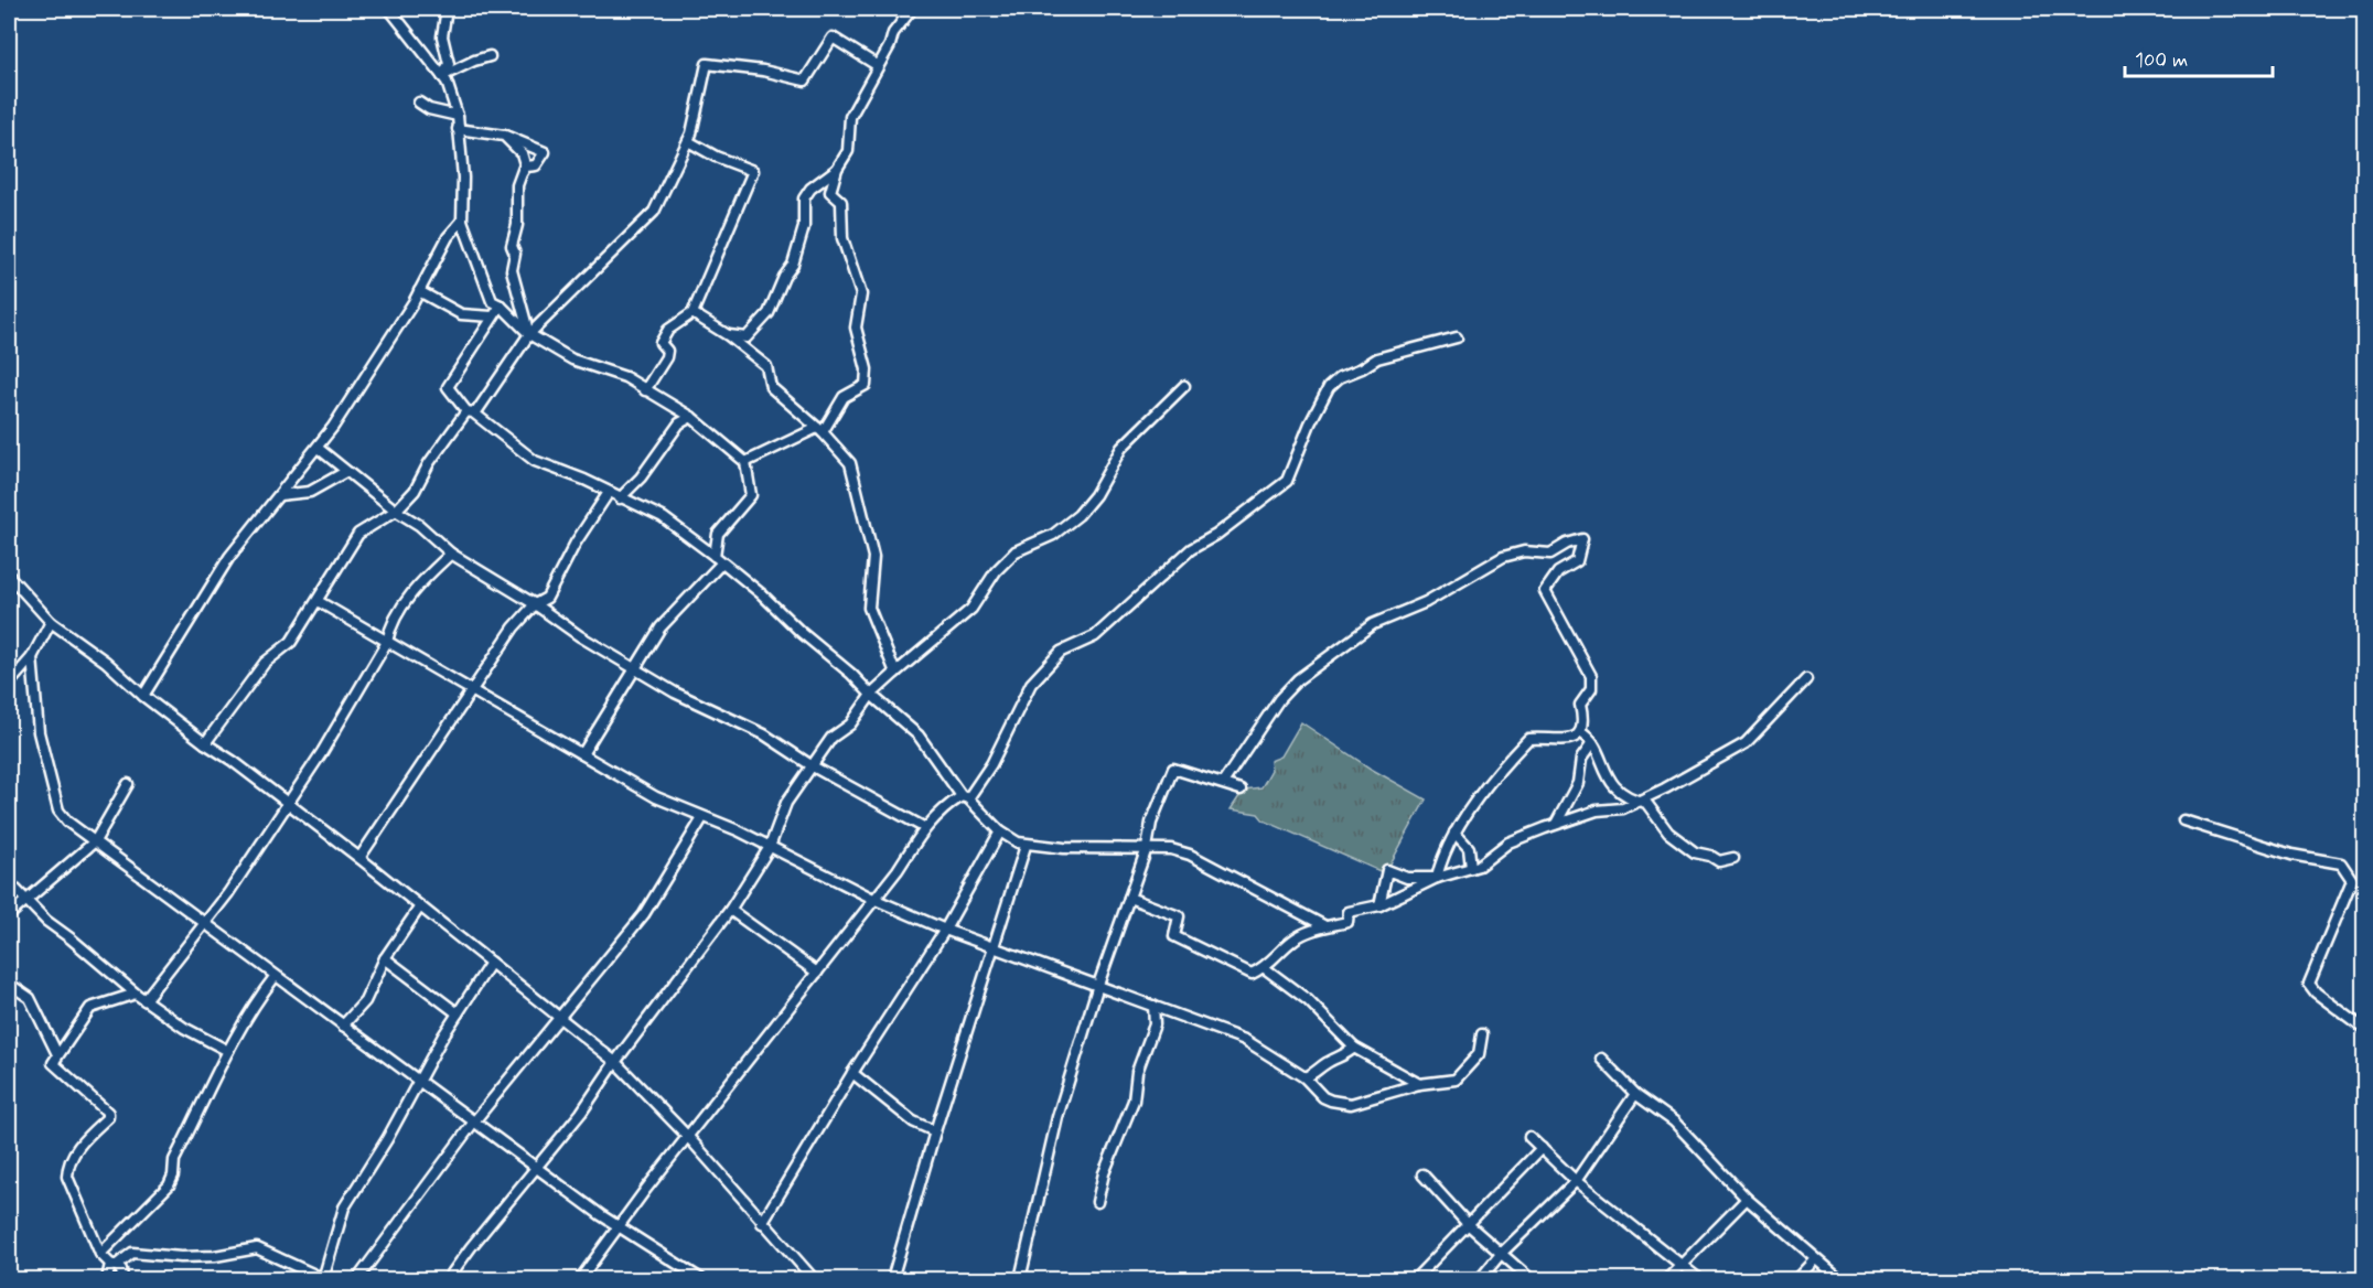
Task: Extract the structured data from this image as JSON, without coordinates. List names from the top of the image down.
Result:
{
  "scale_bar": "100 m"
}
